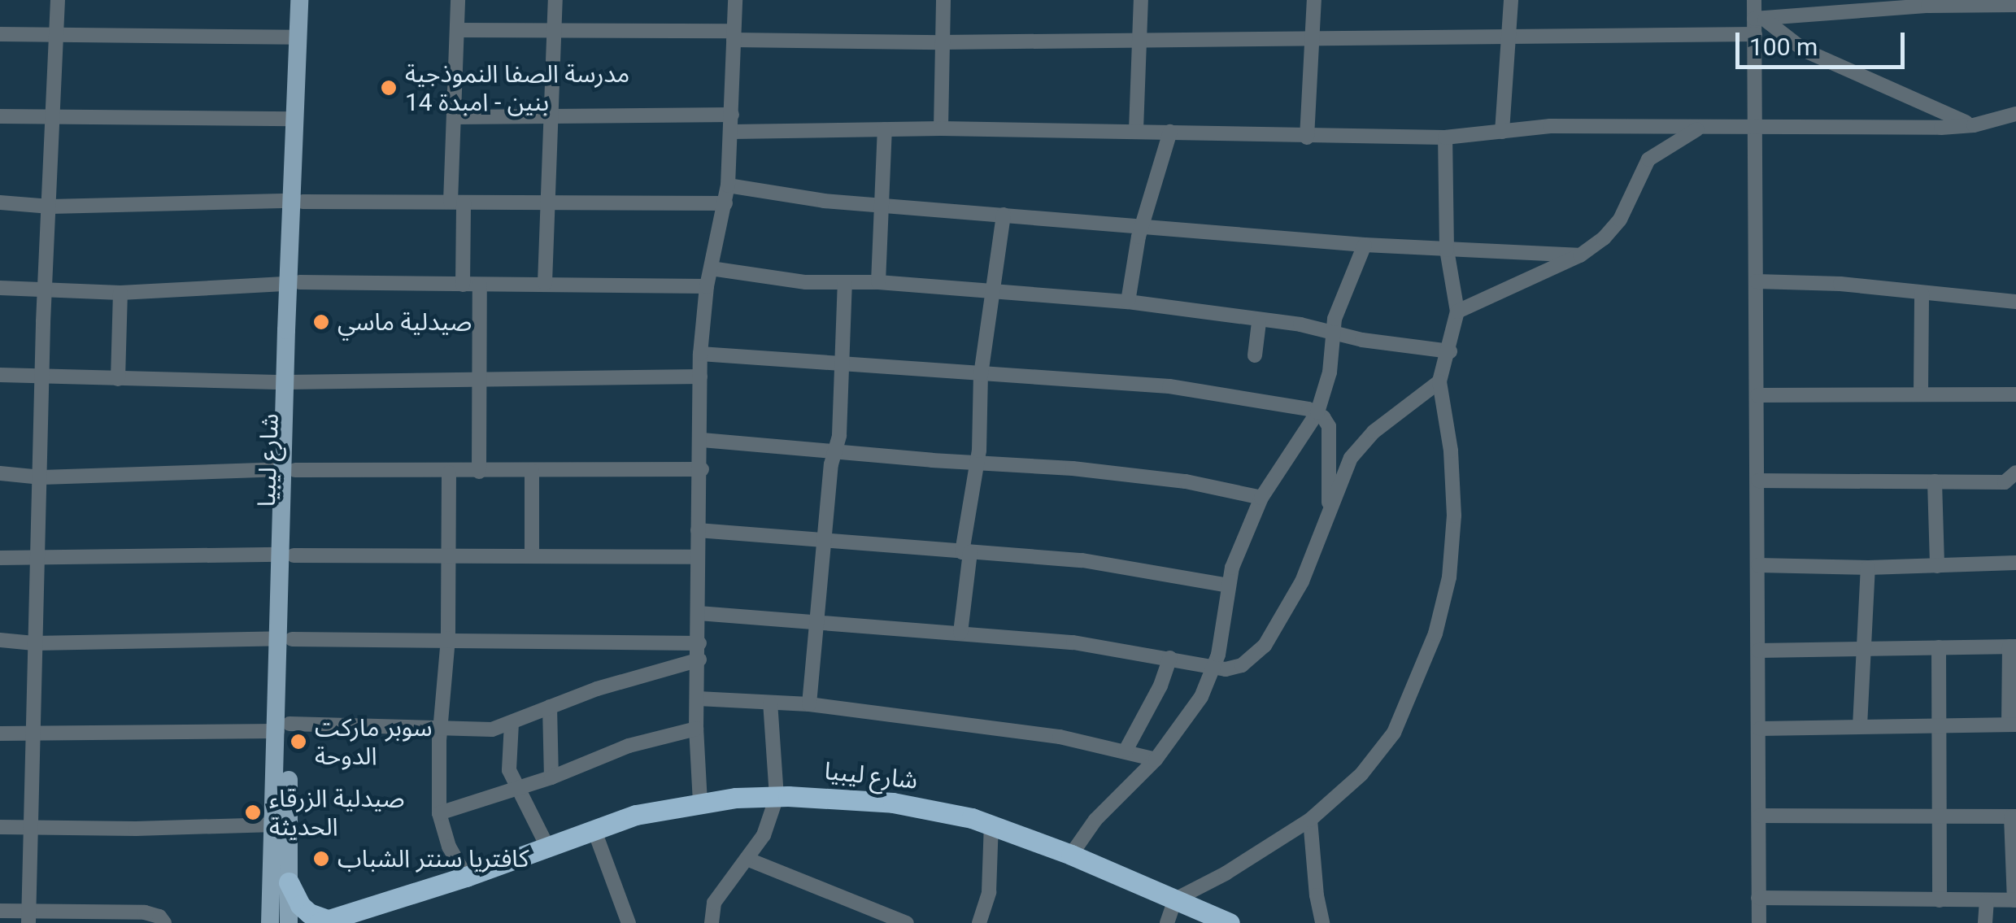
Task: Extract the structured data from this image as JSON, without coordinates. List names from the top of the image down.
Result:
{
  "streets": {
    "highway": ["شارع ليبيا"]
  },
  "places": [
    "مدرسة الصفا النموذجية بنين - امبدة 14",
    "صيدلية ماسي",
    "سوبر ماركت الدوحة",
    "صيدلية الزرقاء الحديثة",
    "كافتريا سنتر الشباب"
  ],
  "scale_bar": "100 m"
}
